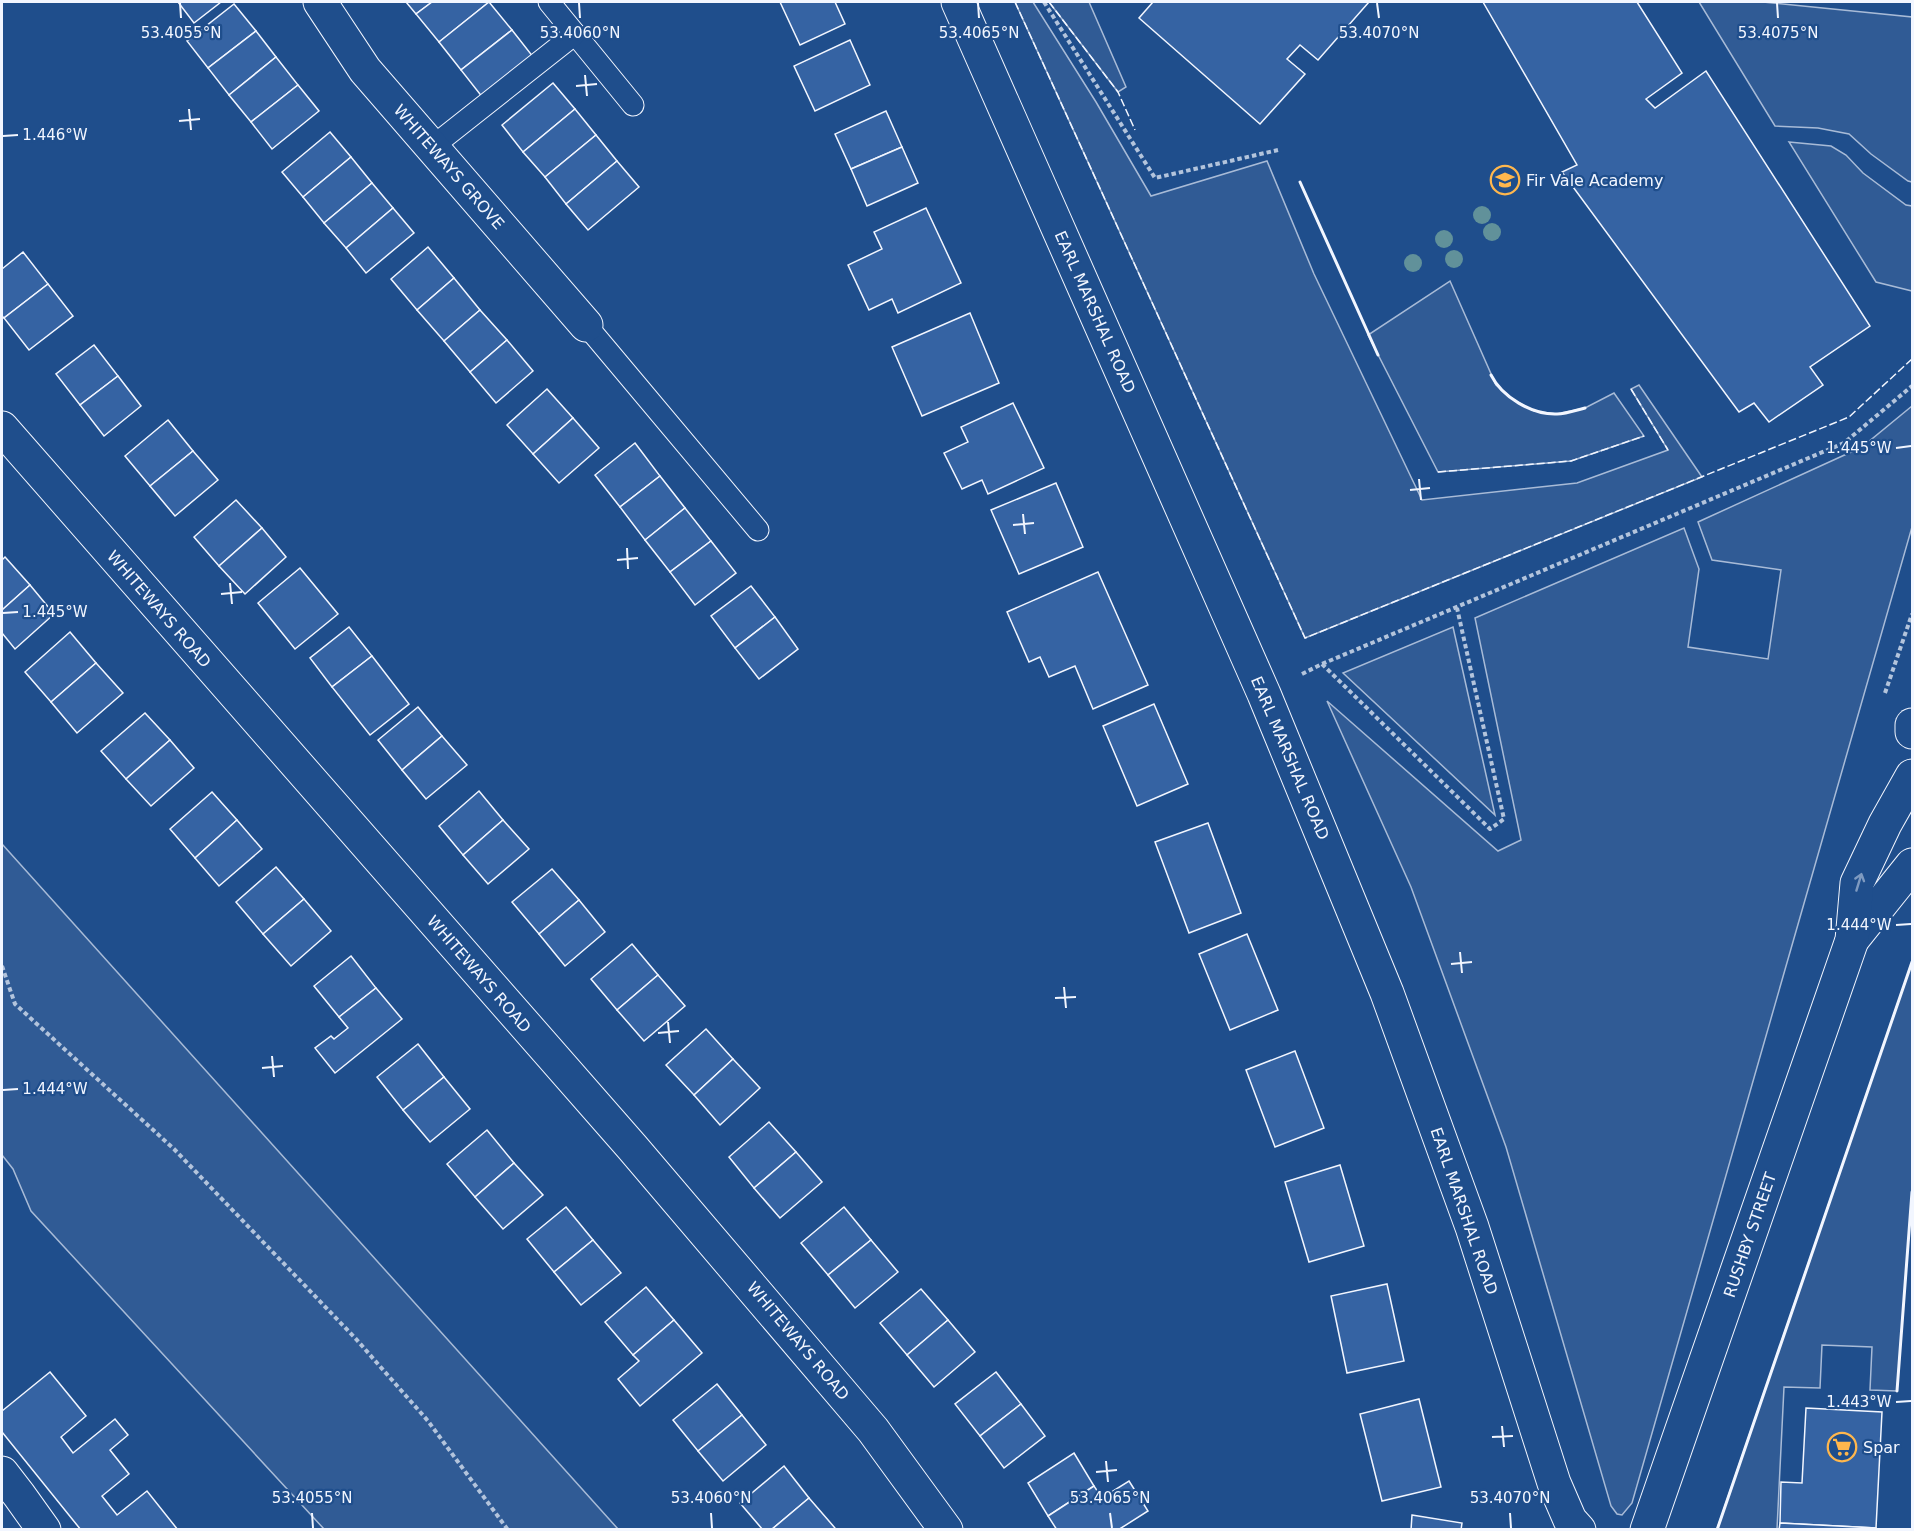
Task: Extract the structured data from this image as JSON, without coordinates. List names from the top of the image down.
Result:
{
  "streets": {
    "street": [
      "WHITEWAYS GROVE",
      "EARL MARSHAL ROAD",
      "WHITEWAYS ROAD",
      "RUSHBY STREET"
    ]
  },
  "places": {
    "school or university": ["Fir Vale Academy"],
    "supermarket": ["Spar"]
  },
  "coordinates": [
    "53.4055°N",
    "53.4060°N",
    "53.4065°N",
    "53.4070°N",
    "53.4075°N",
    "1.446°W",
    "1.445°W",
    "1.444°W",
    "1.443°W"
  ]
}
